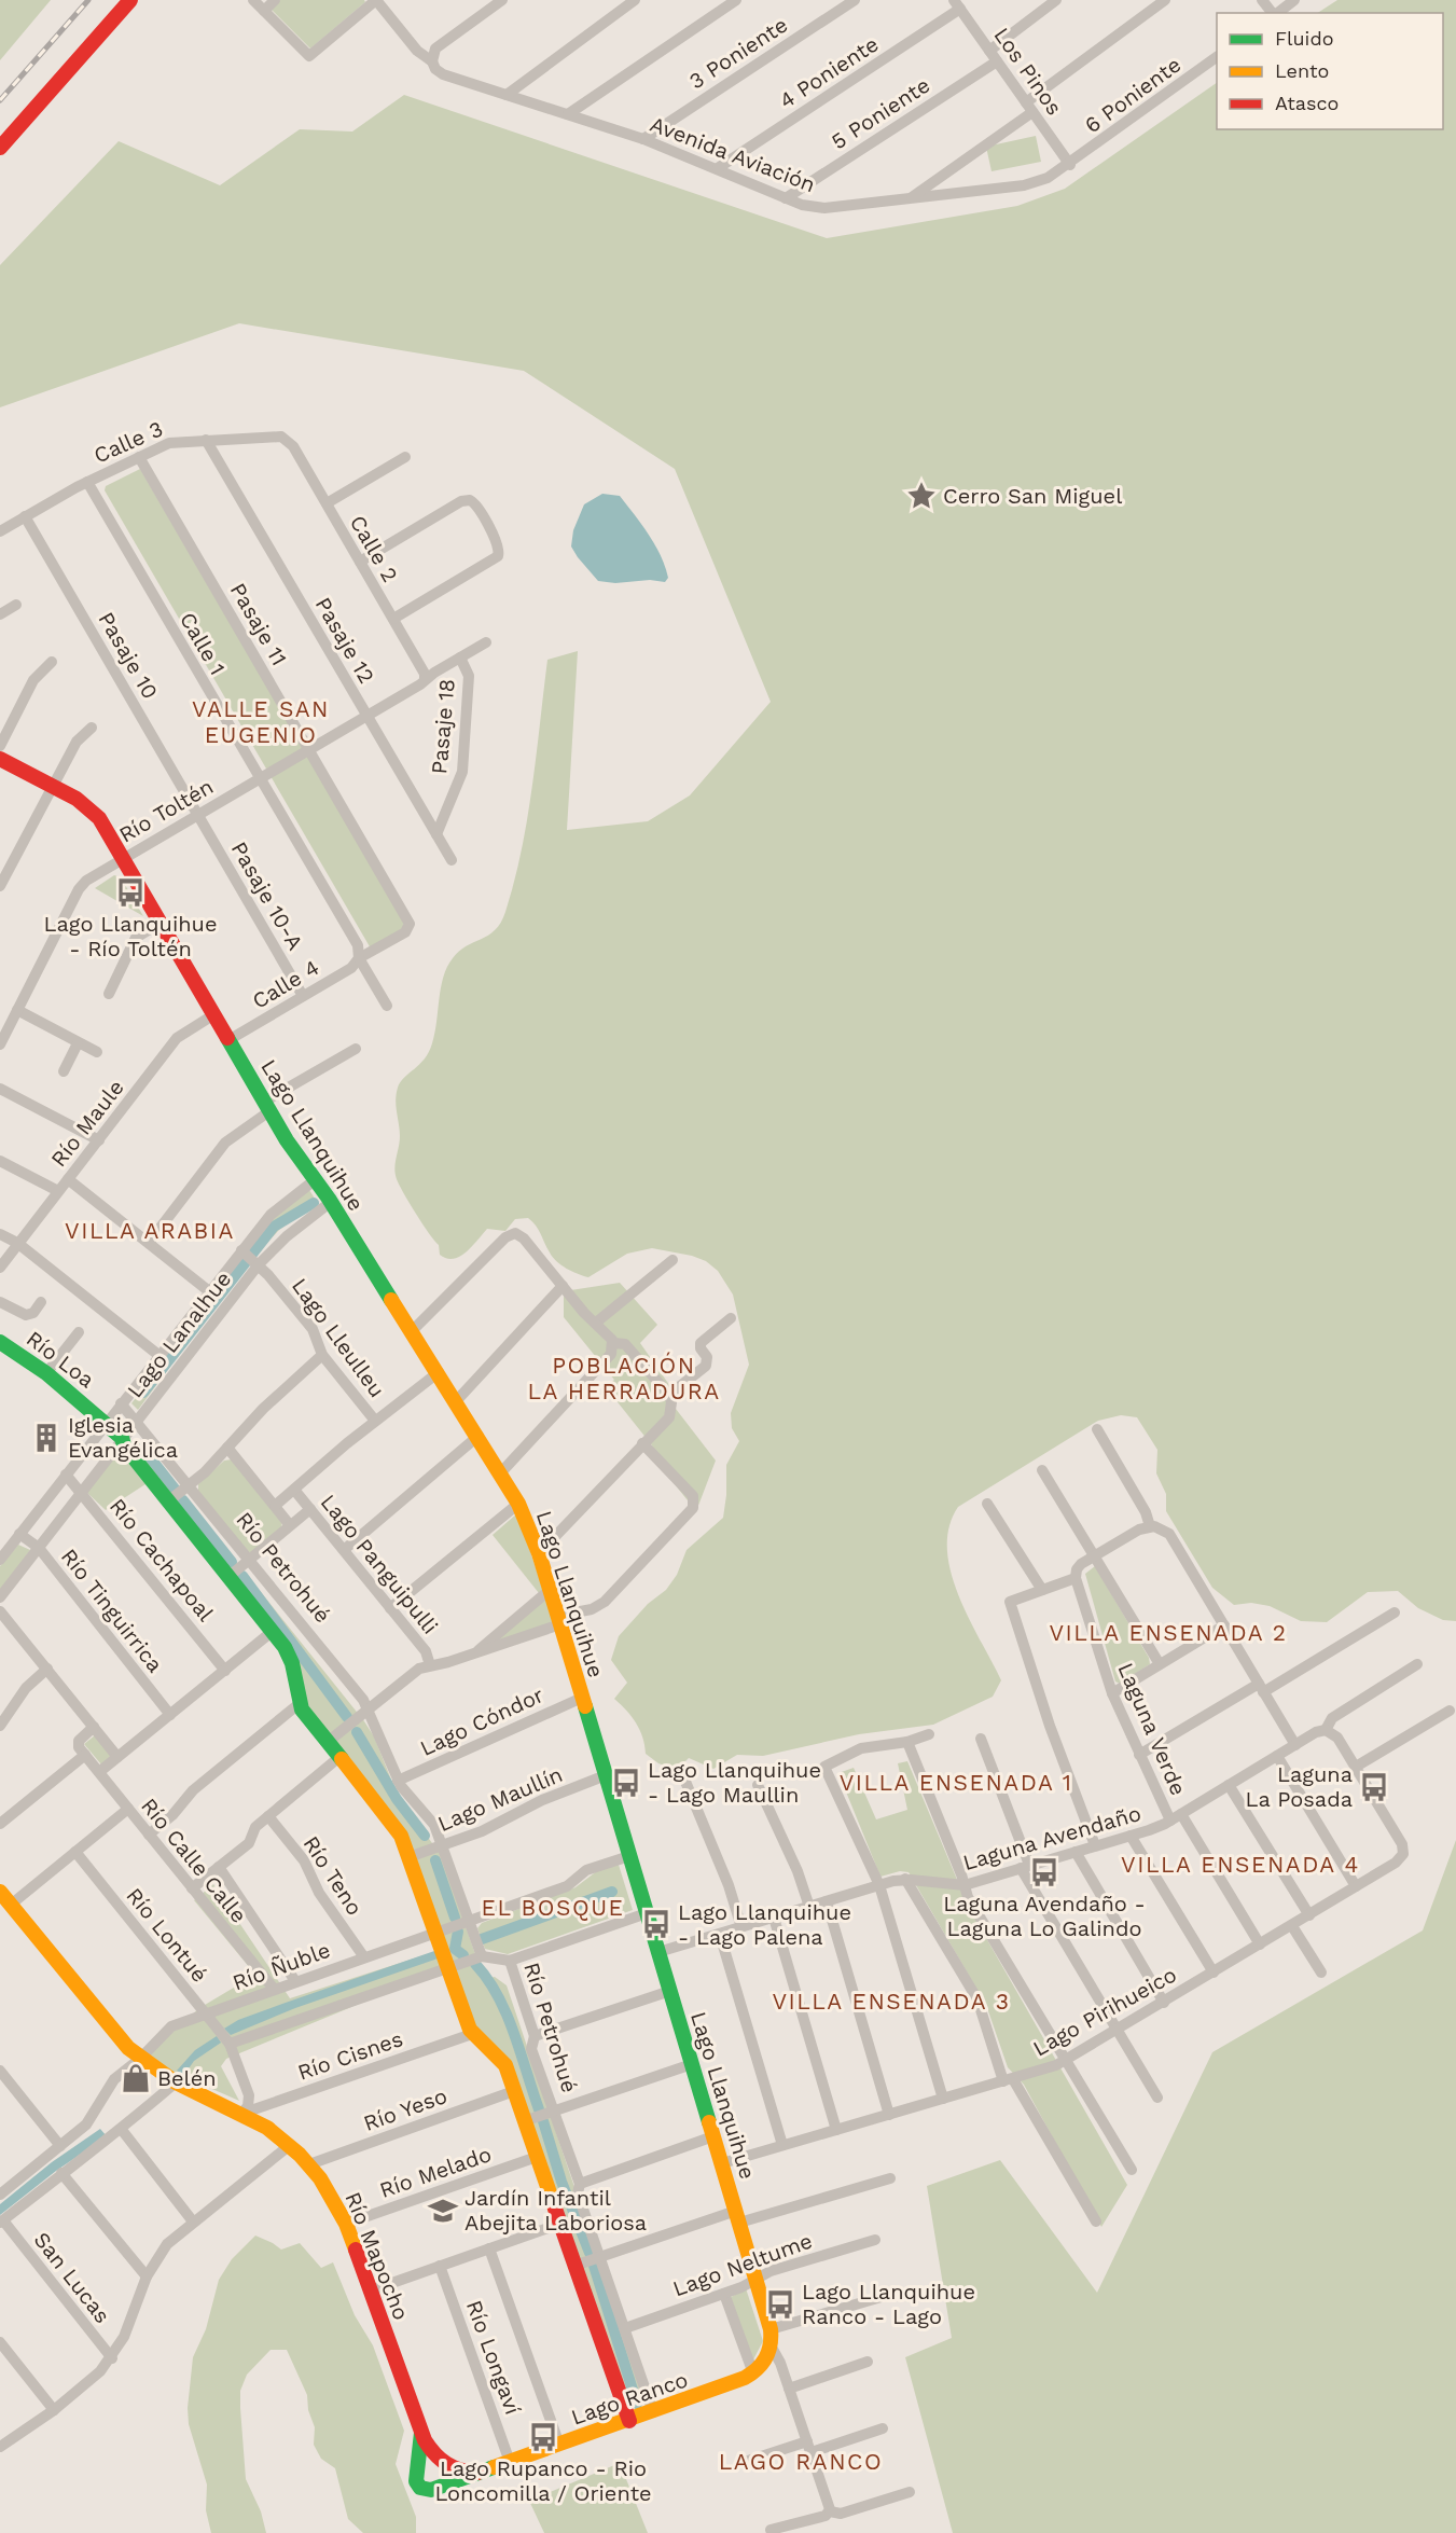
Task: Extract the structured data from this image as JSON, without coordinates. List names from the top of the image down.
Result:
{
  "streets": {
    "street": [
      "3 Poniente",
      "Los Pinos",
      "4 Poniente",
      "6 Poniente",
      "5 Poniente",
      "Avenida Aviación",
      "Calle 3",
      "Calle 2",
      "Pasaje 11",
      "Pasaje 12",
      "Calle 1",
      "Pasaje 10",
      "Pasaje 18",
      "Río Toltén",
      "Pasaje 10-A",
      "Calle 4",
      "Río Maule",
      "Lago Llanquihue",
      "Lago Lanalhue",
      "Lago Lleulleu",
      "Río Loa",
      "Río Cachapoal",
      "Lago Panguipulli",
      "Río Petrohué",
      "Río Tinguirrica",
      "Lago Cóndor",
      "Laguna Verde",
      "Lago Maullín",
      "Laguna Avendaño",
      "Río Calle Calle",
      "Río Teno",
      "Río Lontué",
      "Río Ñuble",
      "Lago Pirihueico",
      "Río Cisnes",
      "Río Yeso",
      "Río Melado",
      "Río Mapocho",
      "Lago Neltume",
      "San Lucas",
      "Río Longaví",
      "Lago Ranco"
    ]
  },
  "crossings": [
    ["3 Poniente", "Avenida Aviación"],
    ["Los Pinos", "4 Poniente"],
    ["Los Pinos", "6 Poniente"],
    ["Los Pinos", "5 Poniente"],
    ["Los Pinos", "Avenida Aviación"],
    ["4 Poniente", "Avenida Aviación"],
    ["6 Poniente", "Avenida Aviación"],
    ["5 Poniente", "Avenida Aviación"],
    ["Calle 3", "Calle 2"],
    ["Calle 3", "Pasaje 11"],
    ["Calle 3", "Pasaje 12"],
    ["Calle 3", "Calle 1"],
    ["Calle 3", "Pasaje 10"],
    ["Calle 2", "Río Toltén"],
    ["Pasaje 11", "Calle 1"],
    ["Pasaje 11", "Río Toltén"],
    ["Pasaje 11", "Calle 4"],
    ["Pasaje 12", "Pasaje 18"],
    ["Pasaje 12", "Río Toltén"],
    ["Calle 1", "Río Toltén"],
    ["Calle 1", "Calle 4"],
    ["Pasaje 10", "Río Toltén"],
    ["Pasaje 10", "Pasaje 10-A"],
    ["Pasaje 18", "Río Toltén"],
    ["Río Toltén", "Pasaje 10-A"],
    ["Río Toltén", "Lago Llanquihue"],
    ["Pasaje 10-A", "Calle 4"],
    ["Calle 4", "Lago Llanquihue"],
    ["Río Maule", "Lago Llanquihue"],
    ["Lago Llanquihue", "Lago Lanalhue"],
    ["Lago Llanquihue", "Lago Cóndor"],
    ["Lago Llanquihue", "Lago Maullín"],
    ["Lago Llanquihue", "Laguna Avendaño"],
    ["Lago Llanquihue", "Río Ñuble"],
    ["Lago Llanquihue", "Lago Pirihueico"],
    ["Lago Llanquihue", "Lago Neltume"],
    ["Lago Lanalhue", "Lago Lleulleu"],
    ["Lago Lanalhue", "Río Loa"],
    ["Lago Lanalhue", "Río Cachapoal"],
    ["Lago Lanalhue", "Río Petrohué"],
    ["Lago Lanalhue", "Río Tinguirrica"],
    ["Río Petrohué", "Lago Cóndor"],
    ["Río Petrohué", "Lago Maullín"],
    ["Río Petrohué", "Río Ñuble"],
    ["Río Petrohué", "Lago Neltume"],
    ["Río Petrohué", "Lago Ranco"],
    ["Laguna Verde", "Laguna Avendaño"],
    ["Laguna Verde", "Lago Pirihueico"],
    ["Río Calle Calle", "Río Ñuble"],
    ["Río Teno", "Río Ñuble"],
    ["Río Lontué", "Río Ñuble"],
    ["Río Lontué", "Río Cisnes"],
    ["Río Lontué", "Río Mapocho"],
    ["Río Ñuble", "Río Mapocho"],
    ["Río Cisnes", "Río Mapocho"],
    ["Río Yeso", "Río Mapocho"],
    ["Río Melado", "Río Mapocho"],
    ["Río Mapocho", "Lago Ranco"],
    ["Río Longaví", "Lago Ranco"]
  ],
  "districts": [
    "VALLE SAN EUGENIO",
    "VILLA ARABIA",
    "POBLACIÓN LA HERRADURA",
    "VILLA ENSENADA 2",
    "VILLA ENSENADA 1",
    "VILLA ENSENADA 4",
    "EL BOSQUE",
    "VILLA ENSENADA 3",
    "LAGO RANCO"
  ],
  "places": {
    "place": ["Cerro San Miguel"],
    "bus stop": [
      "Lago Llanquihue - Río Toltén",
      "Lago Llanquihue - Lago Maullin",
      "Laguna La Posada",
      "Laguna Avendaño - Laguna Lo Galindo",
      "Lago Llanquihue - Lago Palena",
      "Lago Llanquihue Ranco - Lago",
      "Lago Rupanco - Rio Loncomilla / Oriente"
    ],
    "building": ["Iglesia Evangélica"],
    "shop": ["Belén"],
    "school or university": ["Jardín Infantil Abejita Laboriosa"]
  },
  "legend": ["Fluido", "Lento", "Atasco"]
}
